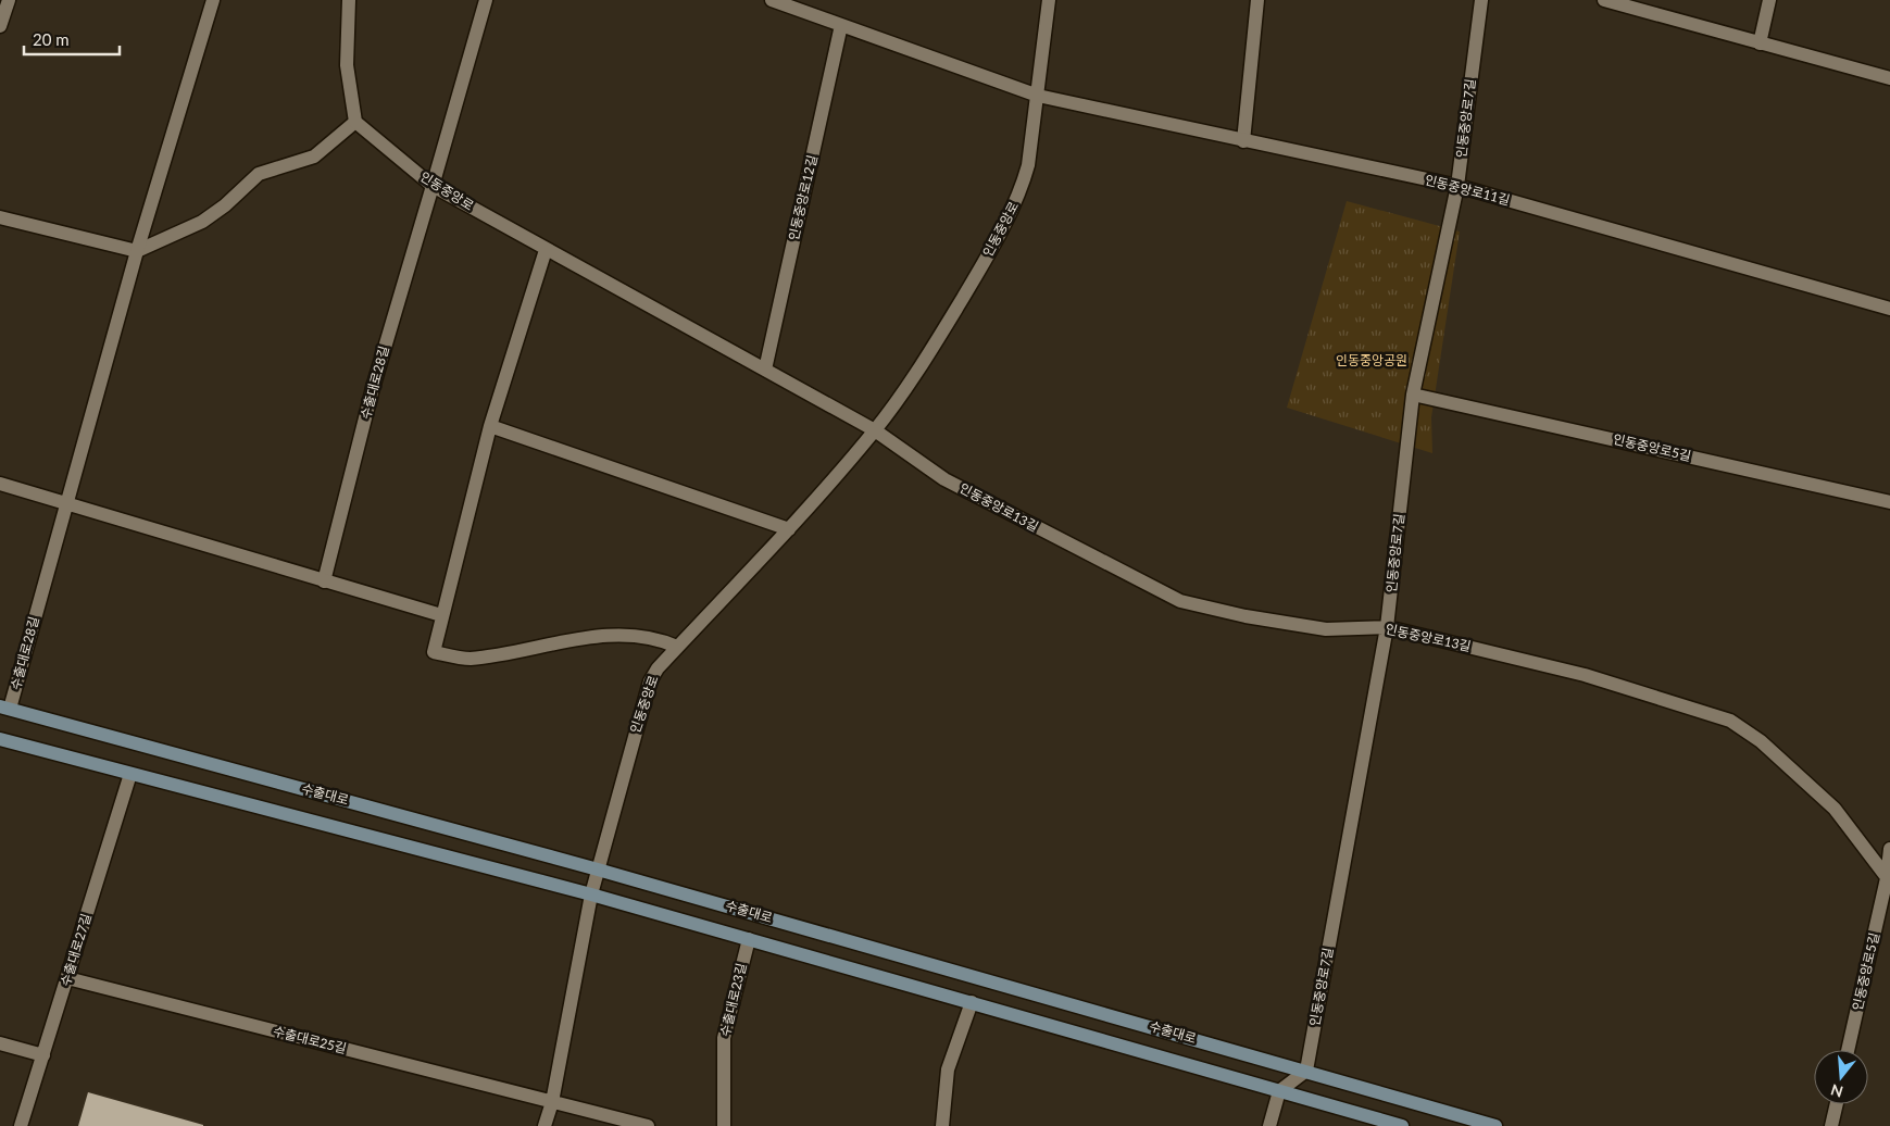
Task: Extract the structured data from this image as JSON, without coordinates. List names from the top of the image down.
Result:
{
  "streets": {
    "street": [
      "인동중앙로7길",
      "인동중앙로11길",
      "인동중앙로",
      "인동중앙로12길",
      "수출대로28길",
      "인동중앙로5길",
      "인동중앙로13길",
      "수출대로",
      "수출대로27길",
      "수출대로23길",
      "수출대로25길"
    ]
  },
  "crossings": [
    ["인동중앙로7길", "인동중앙로11길"],
    ["인동중앙로7길", "인동중앙로5길"],
    ["인동중앙로7길", "인동중앙로13길"],
    ["인동중앙로7길", "수출대로"],
    ["인동중앙로11길", "인동중앙로"],
    ["인동중앙로", "인동중앙로12길"],
    ["인동중앙로", "수출대로28길"],
    ["인동중앙로", "인동중앙로13길"],
    ["인동중앙로", "수출대로"],
    ["수출대로28길", "수출대로"],
    ["인동중앙로5길", "인동중앙로13길"],
    ["수출대로", "수출대로27길"],
    ["수출대로", "수출대로23길"],
    ["수출대로27길", "수출대로25길"]
  ],
  "parks": ["인동중앙공원"],
  "scale_bar": "20 m",
  "north": "bottom"
}
